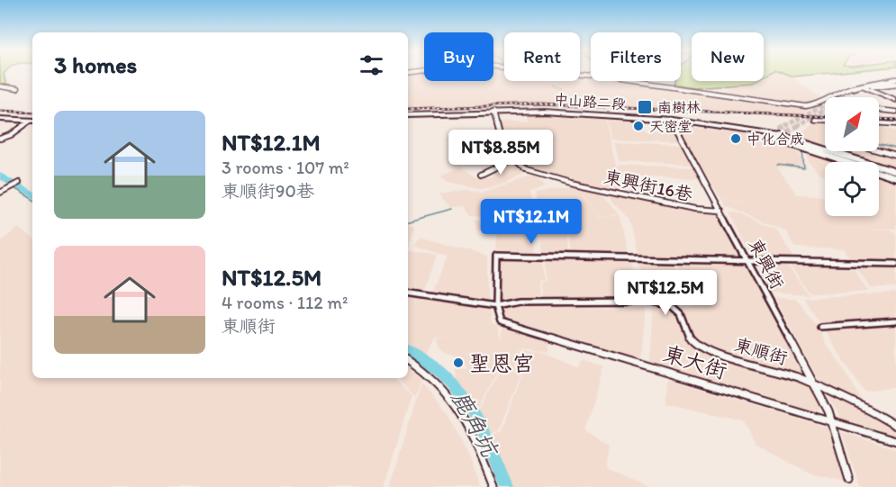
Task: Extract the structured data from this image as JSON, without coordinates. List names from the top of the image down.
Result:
{
  "streets": {
    "main road": ["中山路二段"],
    "street": [
      "東興街16巷",
      "東興街",
      "東順街",
      "東大街"
    ]
  },
  "crossings": [
    ["中山路二段", "東興街"],
    ["東興街16巷", "東興街"],
    ["東興街", "東順街"],
    ["東興街", "東大街"],
    ["東順街", "東大街"]
  ],
  "water": ["鹿角坑"],
  "places": {
    "transit": ["南樹林"],
    "other": ["天密堂", "中化合成", "聖恩宮"]
  },
  "north": "top right",
  "page": {
    "chip": [
      "Buy",
      "Rent",
      "Filters",
      "New"
    ],
    "heading": "3 homes",
    "list": [
      {
        "name": "NT$12.1M",
        "note": "3 rooms · 107 m² · 東順街90巷"
      },
      {
        "name": "NT$12.5M",
        "note": "4 rooms · 112 m² · 東順街"
      }
    ],
    "price": ["NT$8.85M", "NT$12.1M", "NT$12.5M"]
  }
}
